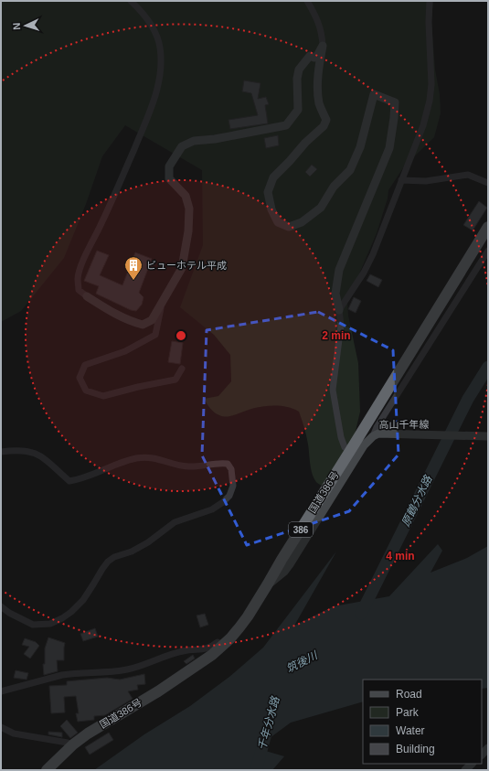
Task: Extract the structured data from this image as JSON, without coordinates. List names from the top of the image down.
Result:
{
  "streets": {
    "highway": ["国道386号", "386"],
    "street": ["高山千年線"]
  },
  "crossings": [
    ["高山千年線", "国道386号"]
  ],
  "water": ["原鶴分水路", "筑後川", "千年分水路"],
  "places": {
    "building": ["ビューホテル平成"]
  },
  "legend": [
    "Road",
    "Park",
    "Water",
    "Building"
  ],
  "north": "left",
  "rings": ["2 min", "4 min"]
}
